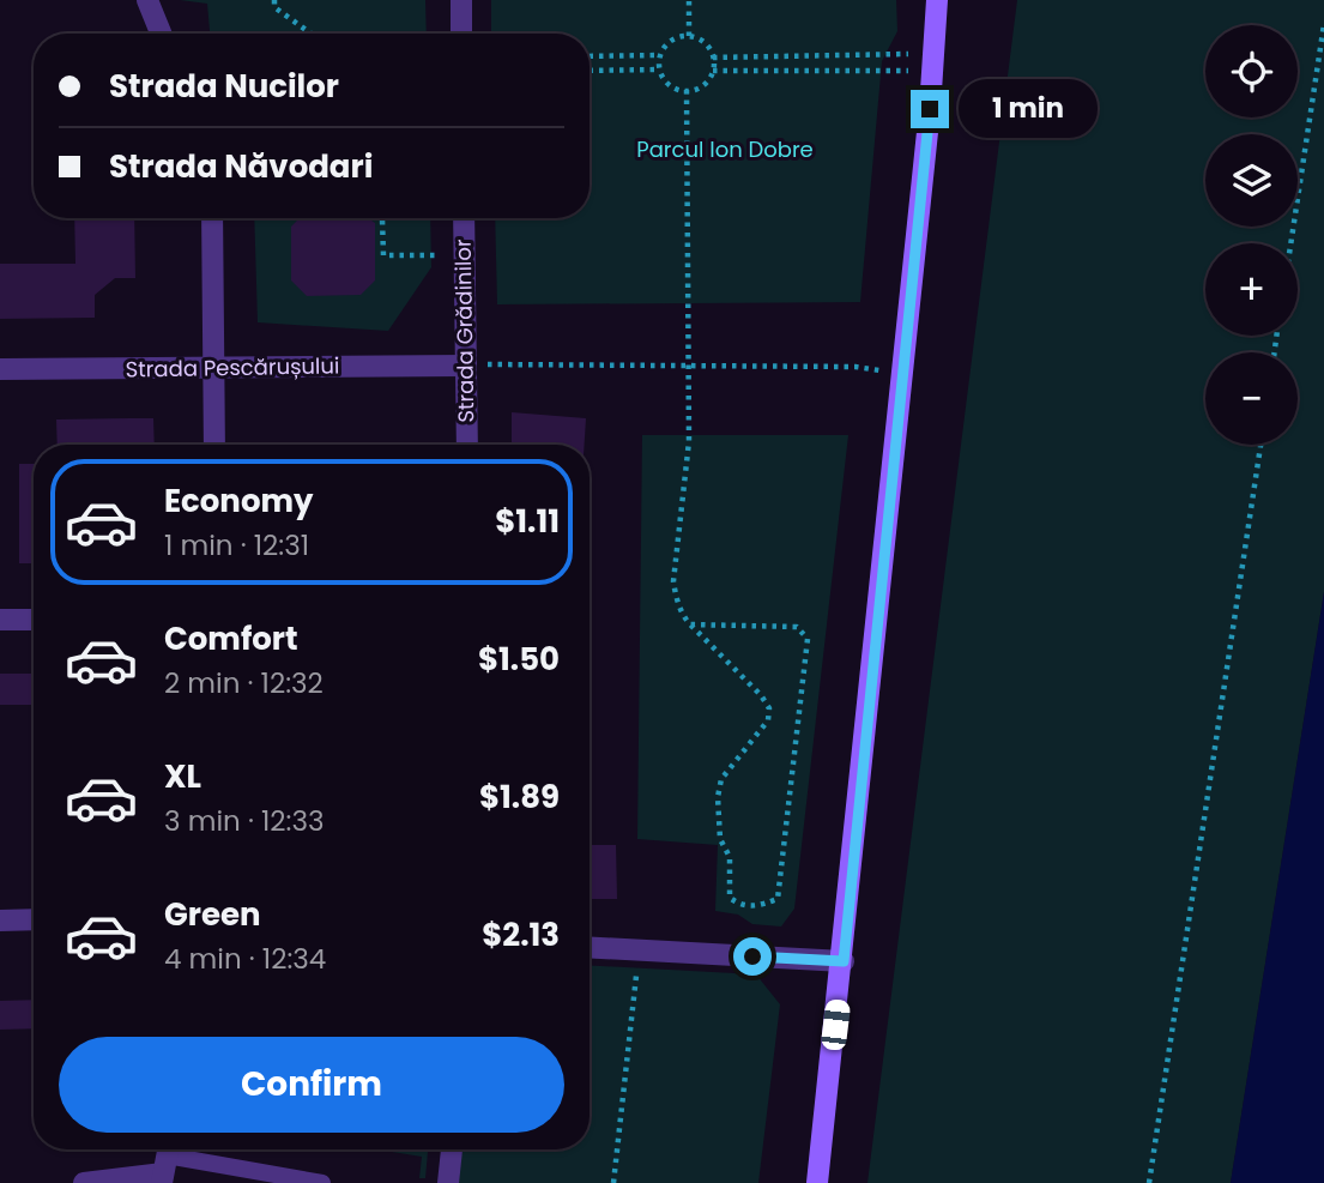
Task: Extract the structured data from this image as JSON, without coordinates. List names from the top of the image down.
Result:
{
  "streets": {
    "street": ["Strada Grădinilor", "Strada Pescărușului"]
  },
  "crossings": [
    ["Strada Grădinilor", "Strada Pescărușului"]
  ],
  "parks": ["Parcul Ion Dobre"],
  "page": {
    "map_buttons": ["+", "−"],
    "banner": ["Strada Nucilor", "Strada Năvodari"],
    "bubble": "1 min",
    "list": [
      {
        "name": "Economy",
        "note": "1 min · 12:31",
        "value": "$1.11"
      },
      {
        "name": "Comfort",
        "note": "2 min · 12:32",
        "value": "$1.50"
      },
      {
        "name": "XL",
        "note": "3 min · 12:33",
        "value": "$1.89"
      },
      {
        "name": "Green",
        "note": "4 min · 12:34",
        "value": "$2.13"
      }
    ],
    "buttons": "Confirm"
  }
}
